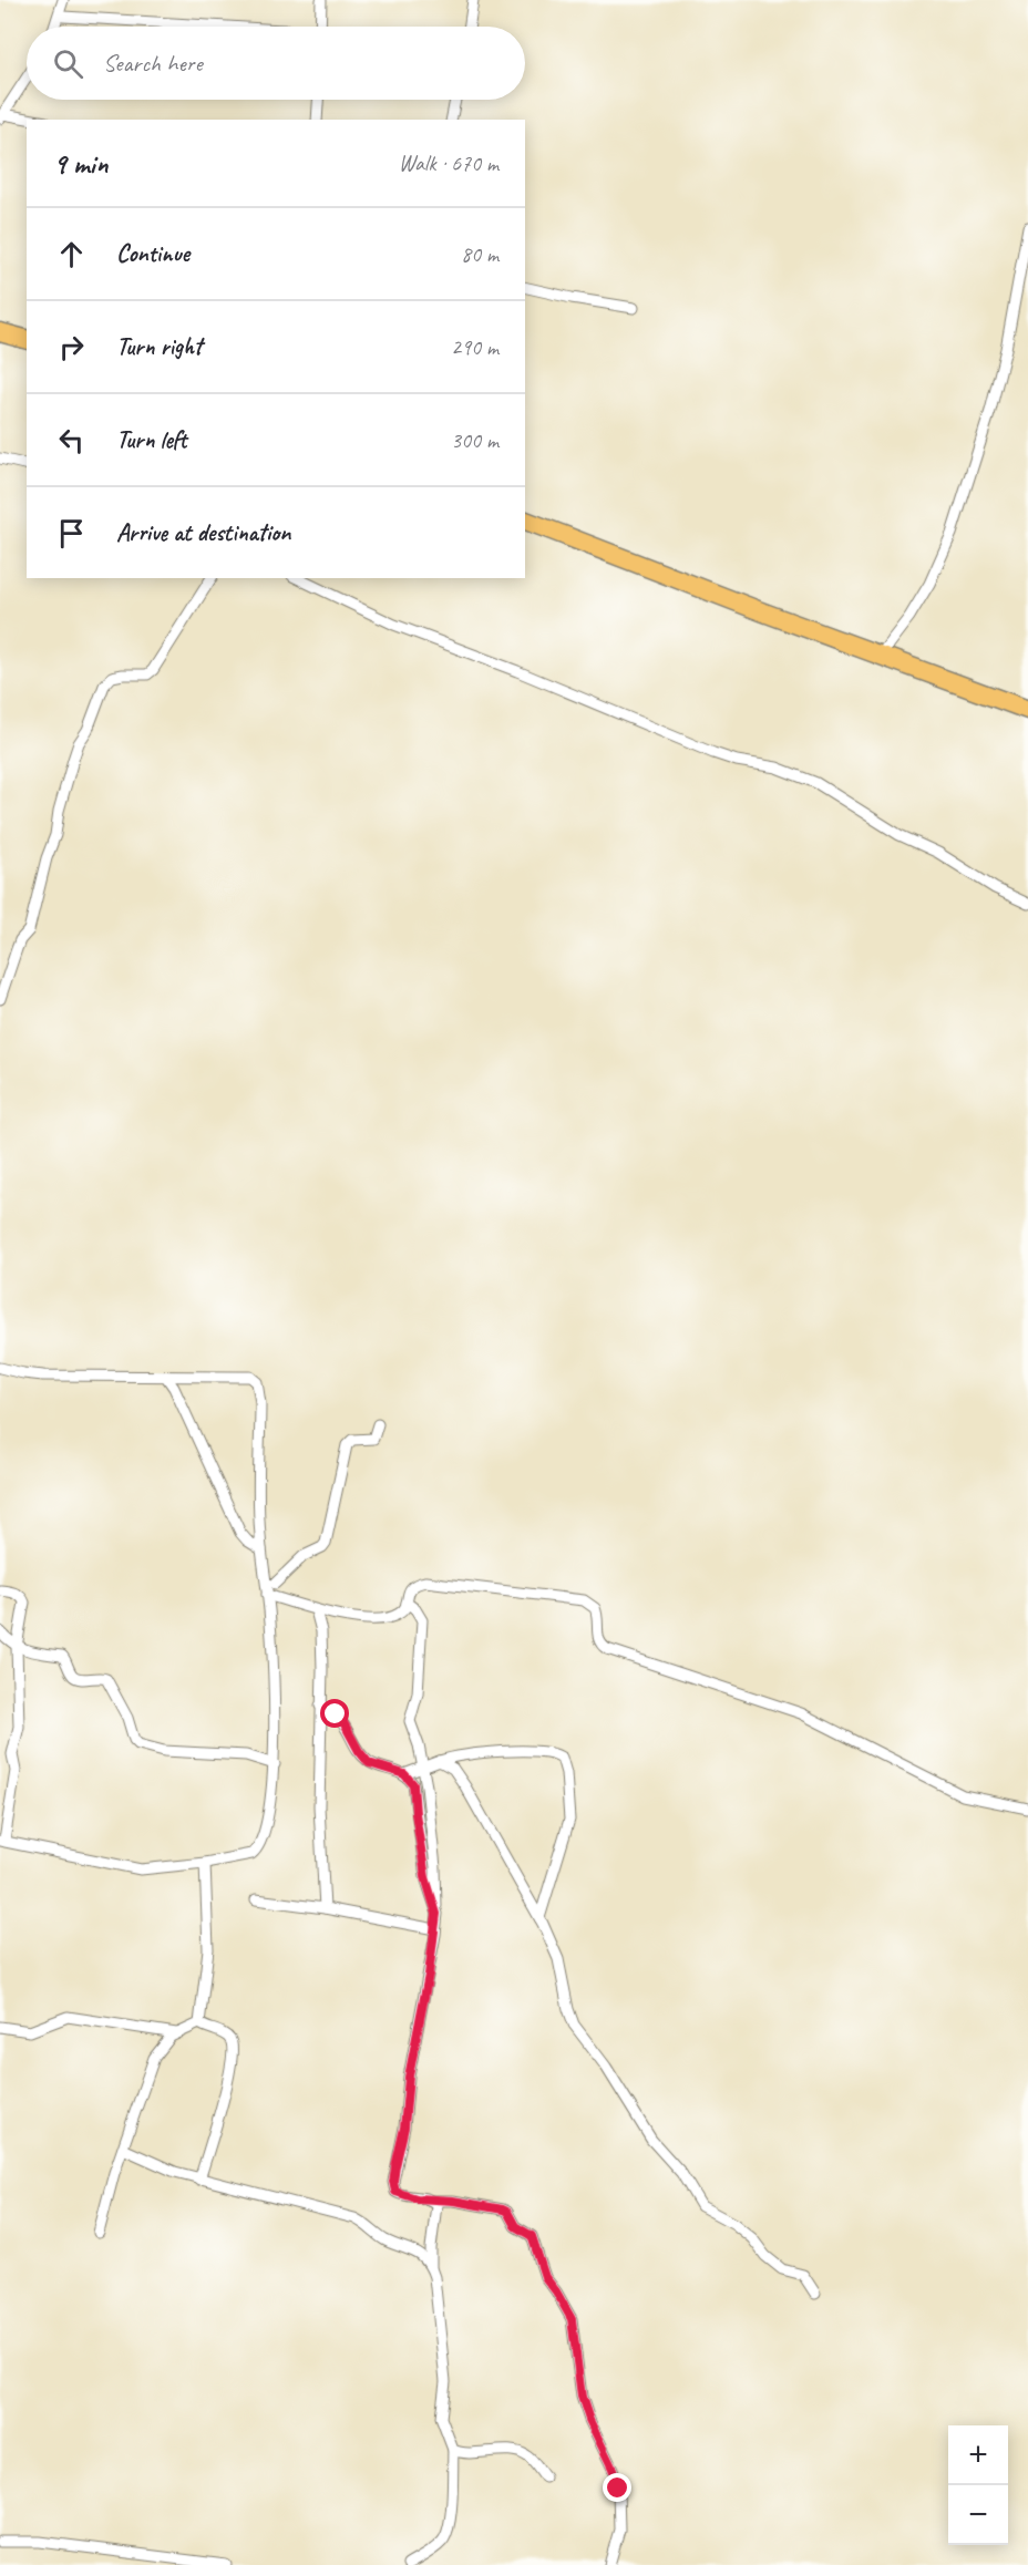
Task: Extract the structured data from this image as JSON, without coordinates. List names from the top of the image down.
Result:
{
  "page": {
    "search": "Search here",
    "heading": ["9 min", "Walk · 670 m"],
    "list": [
      ["Continue", "80 m"],
      ["Turn right", "290 m"],
      ["Turn left", "300 m"],
      "Arrive at destination"
    ],
    "map_buttons": ["+", "−"]
  }
}
